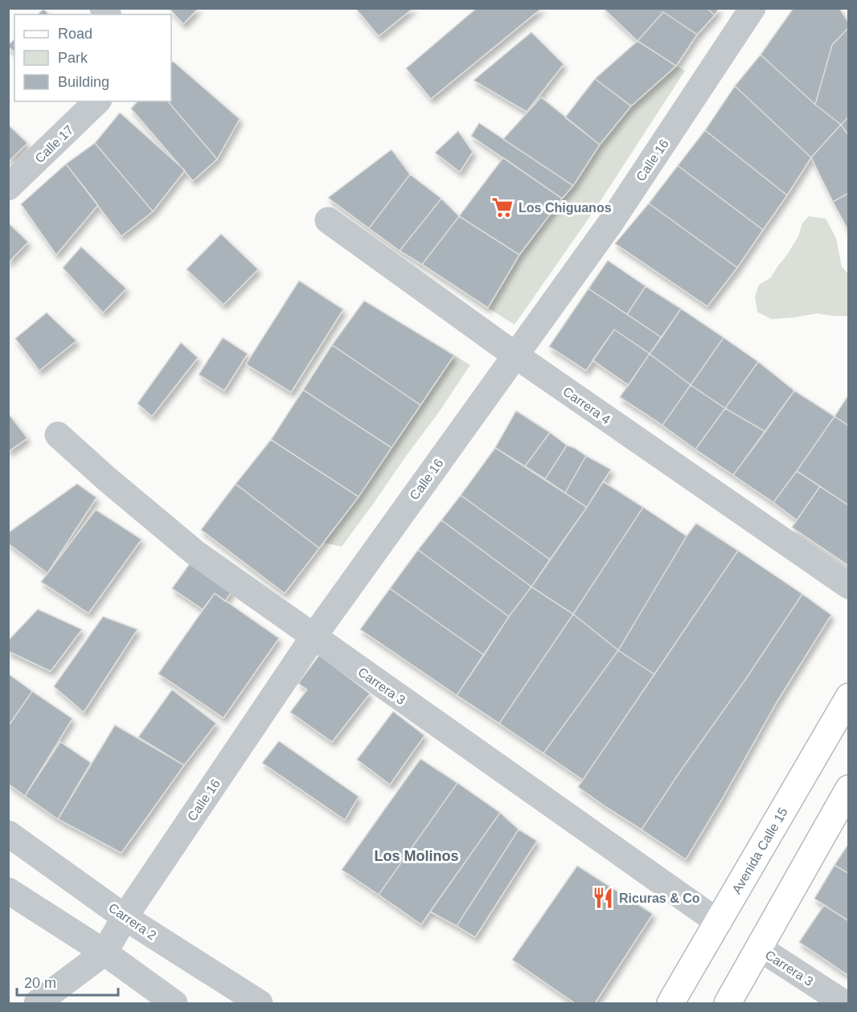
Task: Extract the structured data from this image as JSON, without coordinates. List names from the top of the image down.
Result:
{
  "streets": {
    "main road": ["Avenida Calle 15"],
    "street": [
      "Calle 17",
      "Calle 16",
      "Carrera 4",
      "Carrera 3",
      "Carrera 2"
    ]
  },
  "crossings": [
    ["Calle 16", "Carrera 4"],
    ["Calle 16", "Carrera 3"],
    ["Calle 16", "Carrera 2"],
    ["Carrera 3", "Avenida Calle 15"]
  ],
  "districts": ["Los Molinos"],
  "places": {
    "supermarket": ["Los Chiguanos"],
    "restaurant": ["Ricuras & Co"]
  },
  "legend": ["Road", "Park", "Building"],
  "scale_bar": "20 m"
}
